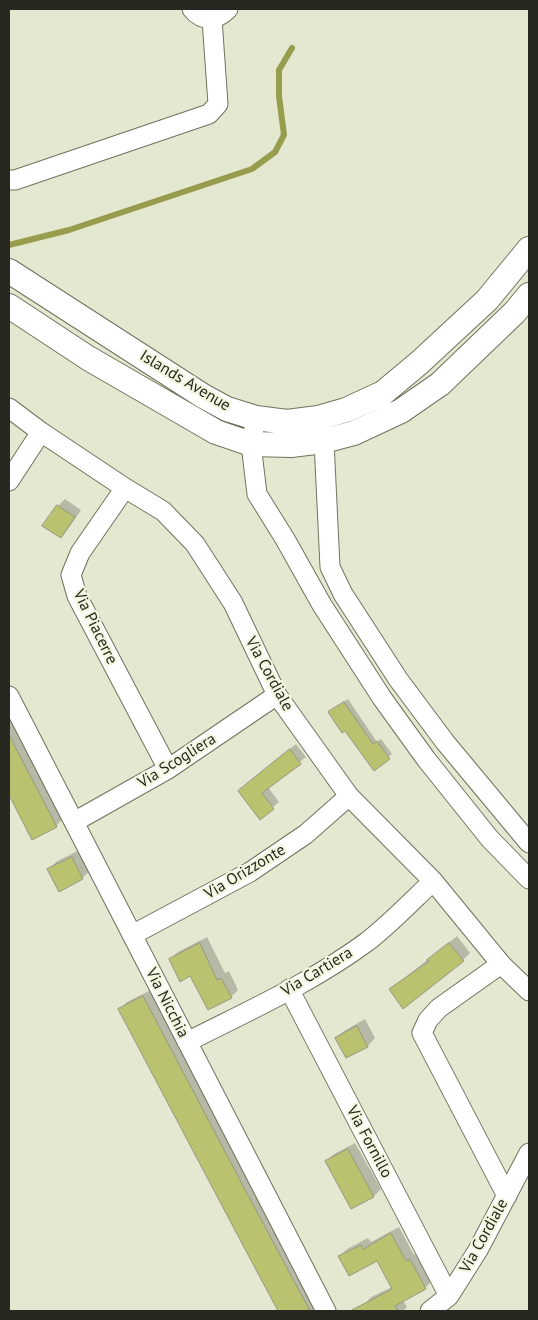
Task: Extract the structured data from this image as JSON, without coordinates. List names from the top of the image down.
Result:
{
  "streets": {
    "street": [
      "Islands Avenue",
      "Via Piacerre",
      "Via Cordiale",
      "Via Scogliera",
      "Via Orizzonte",
      "Via Cartiera",
      "Via Nicchia",
      "Via Fornillo"
    ]
  },
  "crossings": [
    ["Via Piacerre", "Via Cordiale"],
    ["Via Piacerre", "Via Scogliera"],
    ["Via Cordiale", "Via Scogliera"],
    ["Via Cordiale", "Via Orizzonte"],
    ["Via Cordiale", "Via Cartiera"],
    ["Via Cordiale", "Via Fornillo"],
    ["Via Scogliera", "Via Nicchia"],
    ["Via Orizzonte", "Via Nicchia"],
    ["Via Cartiera", "Via Nicchia"],
    ["Via Cartiera", "Via Fornillo"]
  ]
}
